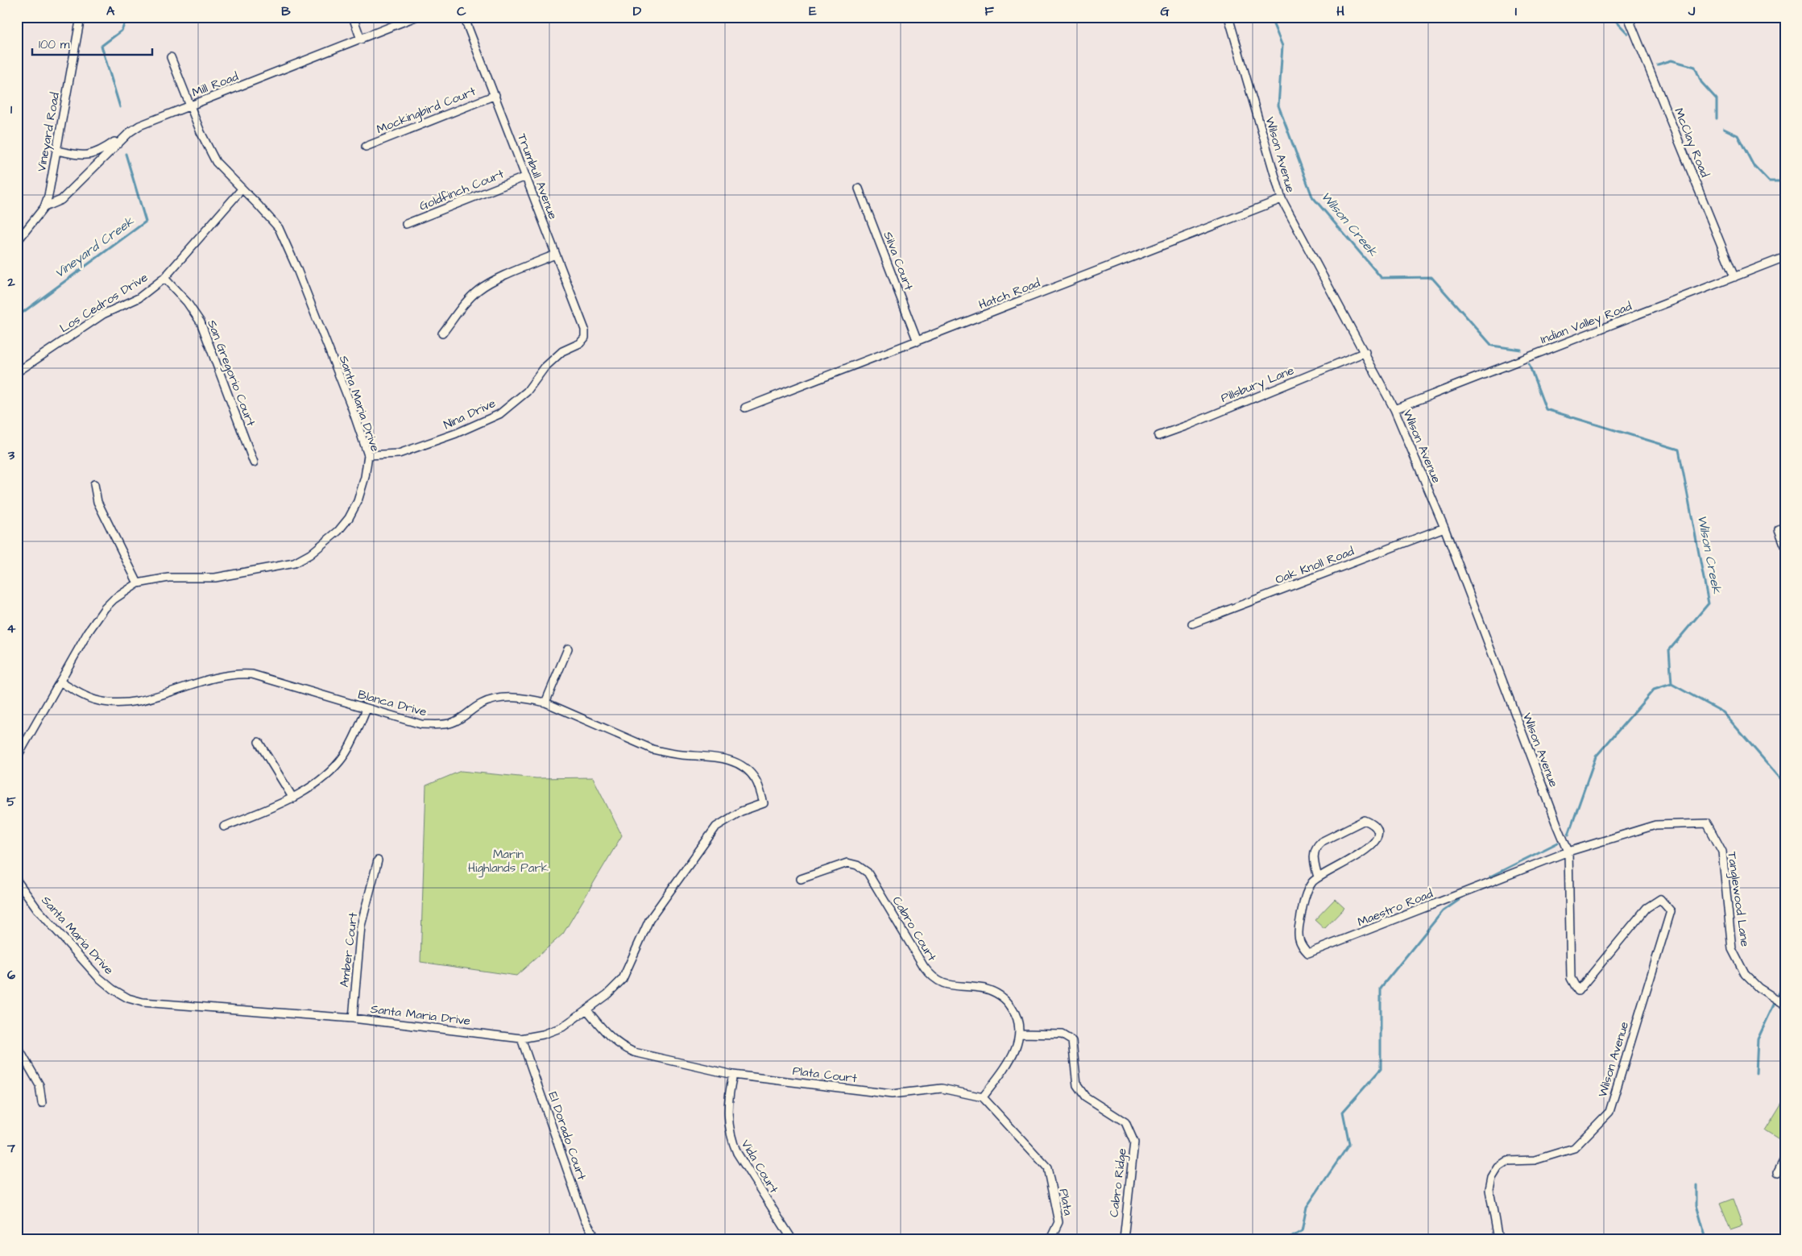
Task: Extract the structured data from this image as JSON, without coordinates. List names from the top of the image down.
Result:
{
  "streets": {
    "street": [
      "Mill Road",
      "Mockingbird Court",
      "Vineyard Road",
      "McClay Road",
      "Wilson Avenue",
      "Trumbull Avenue",
      "Goldfinch Court",
      "Silva Court",
      "Hatch Road",
      "Los Cedros Drive",
      "Indian Valley Road",
      "San Gregorio Court",
      "Pillsbury Lane",
      "Santa Maria Drive",
      "Nina Drive",
      "Oak Knoll Road",
      "Blanca Drive",
      "Tanglewood Lane",
      "Maestro Road",
      "Cabro Court",
      "Amber Court",
      "Plata Court",
      "El Dorado Court",
      "Vida Court",
      "Cabro Ridge",
      "Plata"
    ]
  },
  "crossings": [
    ["Mill Road", "Vineyard Road"],
    ["Mill Road", "Santa Maria Drive"],
    ["Mockingbird Court", "Trumbull Avenue"],
    ["McClay Road", "Indian Valley Road"],
    ["Wilson Avenue", "Hatch Road"],
    ["Wilson Avenue", "Indian Valley Road"],
    ["Wilson Avenue", "Pillsbury Lane"],
    ["Wilson Avenue", "Oak Knoll Road"],
    ["Wilson Avenue", "Tanglewood Lane"],
    ["Wilson Avenue", "Maestro Road"],
    ["Trumbull Avenue", "Goldfinch Court"],
    ["Trumbull Avenue", "Nina Drive"],
    ["Silva Court", "Hatch Road"],
    ["Los Cedros Drive", "San Gregorio Court"],
    ["Los Cedros Drive", "Santa Maria Drive"],
    ["Santa Maria Drive", "Nina Drive"],
    ["Santa Maria Drive", "Blanca Drive"],
    ["Santa Maria Drive", "Amber Court"],
    ["Santa Maria Drive", "Plata Court"],
    ["Santa Maria Drive", "El Dorado Court"],
    ["Tanglewood Lane", "Maestro Road"],
    ["Cabro Court", "Plata Court"],
    ["Cabro Court", "Cabro Ridge"],
    ["Cabro Court", "Plata"],
    ["Plata Court", "Vida Court"],
    ["Plata Court", "Plata"]
  ],
  "water": ["Wilson Creek", "Vineyard Creek"],
  "parks": ["Marin Highlands Park"],
  "scale_bar": "100 m",
  "grid": {
    "columns": [
      "A",
      "B",
      "C",
      "D",
      "E",
      "F",
      "G",
      "H",
      "I",
      "J"
    ],
    "rows": [
      "1",
      "2",
      "3",
      "4",
      "5",
      "6",
      "7"
    ]
  }
}
